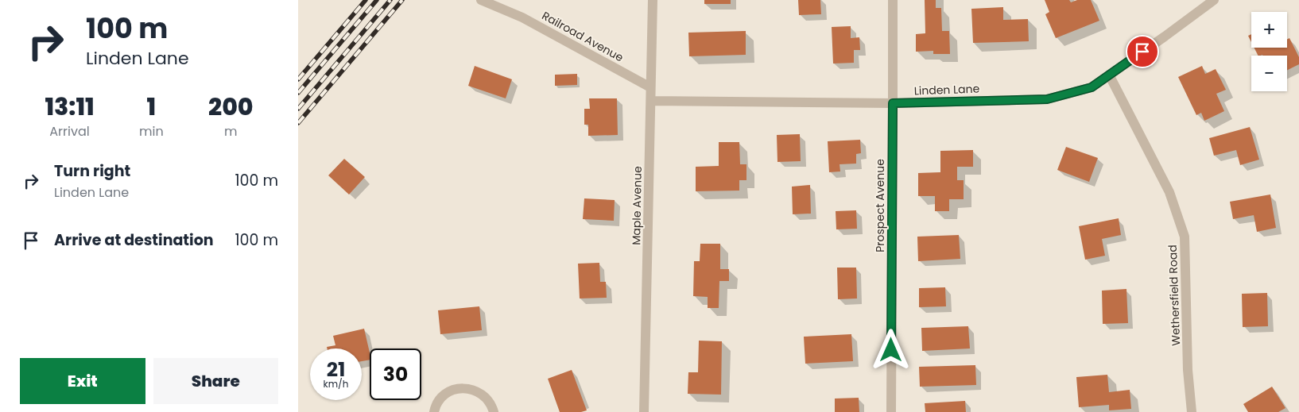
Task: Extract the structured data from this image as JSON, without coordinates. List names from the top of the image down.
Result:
{
  "streets": {
    "street": [
      "Railroad Avenue",
      "Linden Lane",
      "Maple Avenue",
      "Prospect Avenue",
      "Wethersfield Road"
    ]
  },
  "crossings": [
    ["Railroad Avenue", "Maple Avenue"],
    ["Linden Lane", "Maple Avenue"],
    ["Linden Lane", "Prospect Avenue"],
    ["Linden Lane", "Wethersfield Road"]
  ],
  "page": {
    "turn": ["100 m", "Linden Lane"],
    "map_buttons": ["+", "−"],
    "eta": [
      "13:11",
      "Arrival",
      "1",
      "min",
      "200",
      "m"
    ],
    "list": [
      {
        "name": "Turn right",
        "note": "Linden Lane",
        "value": "100 m"
      },
      {
        "name": "Arrive at destination",
        "value": "100 m"
      }
    ],
    "speed": "21 km/h",
    "limit": "30",
    "buttons": ["Exit", "Share"]
  }
}
